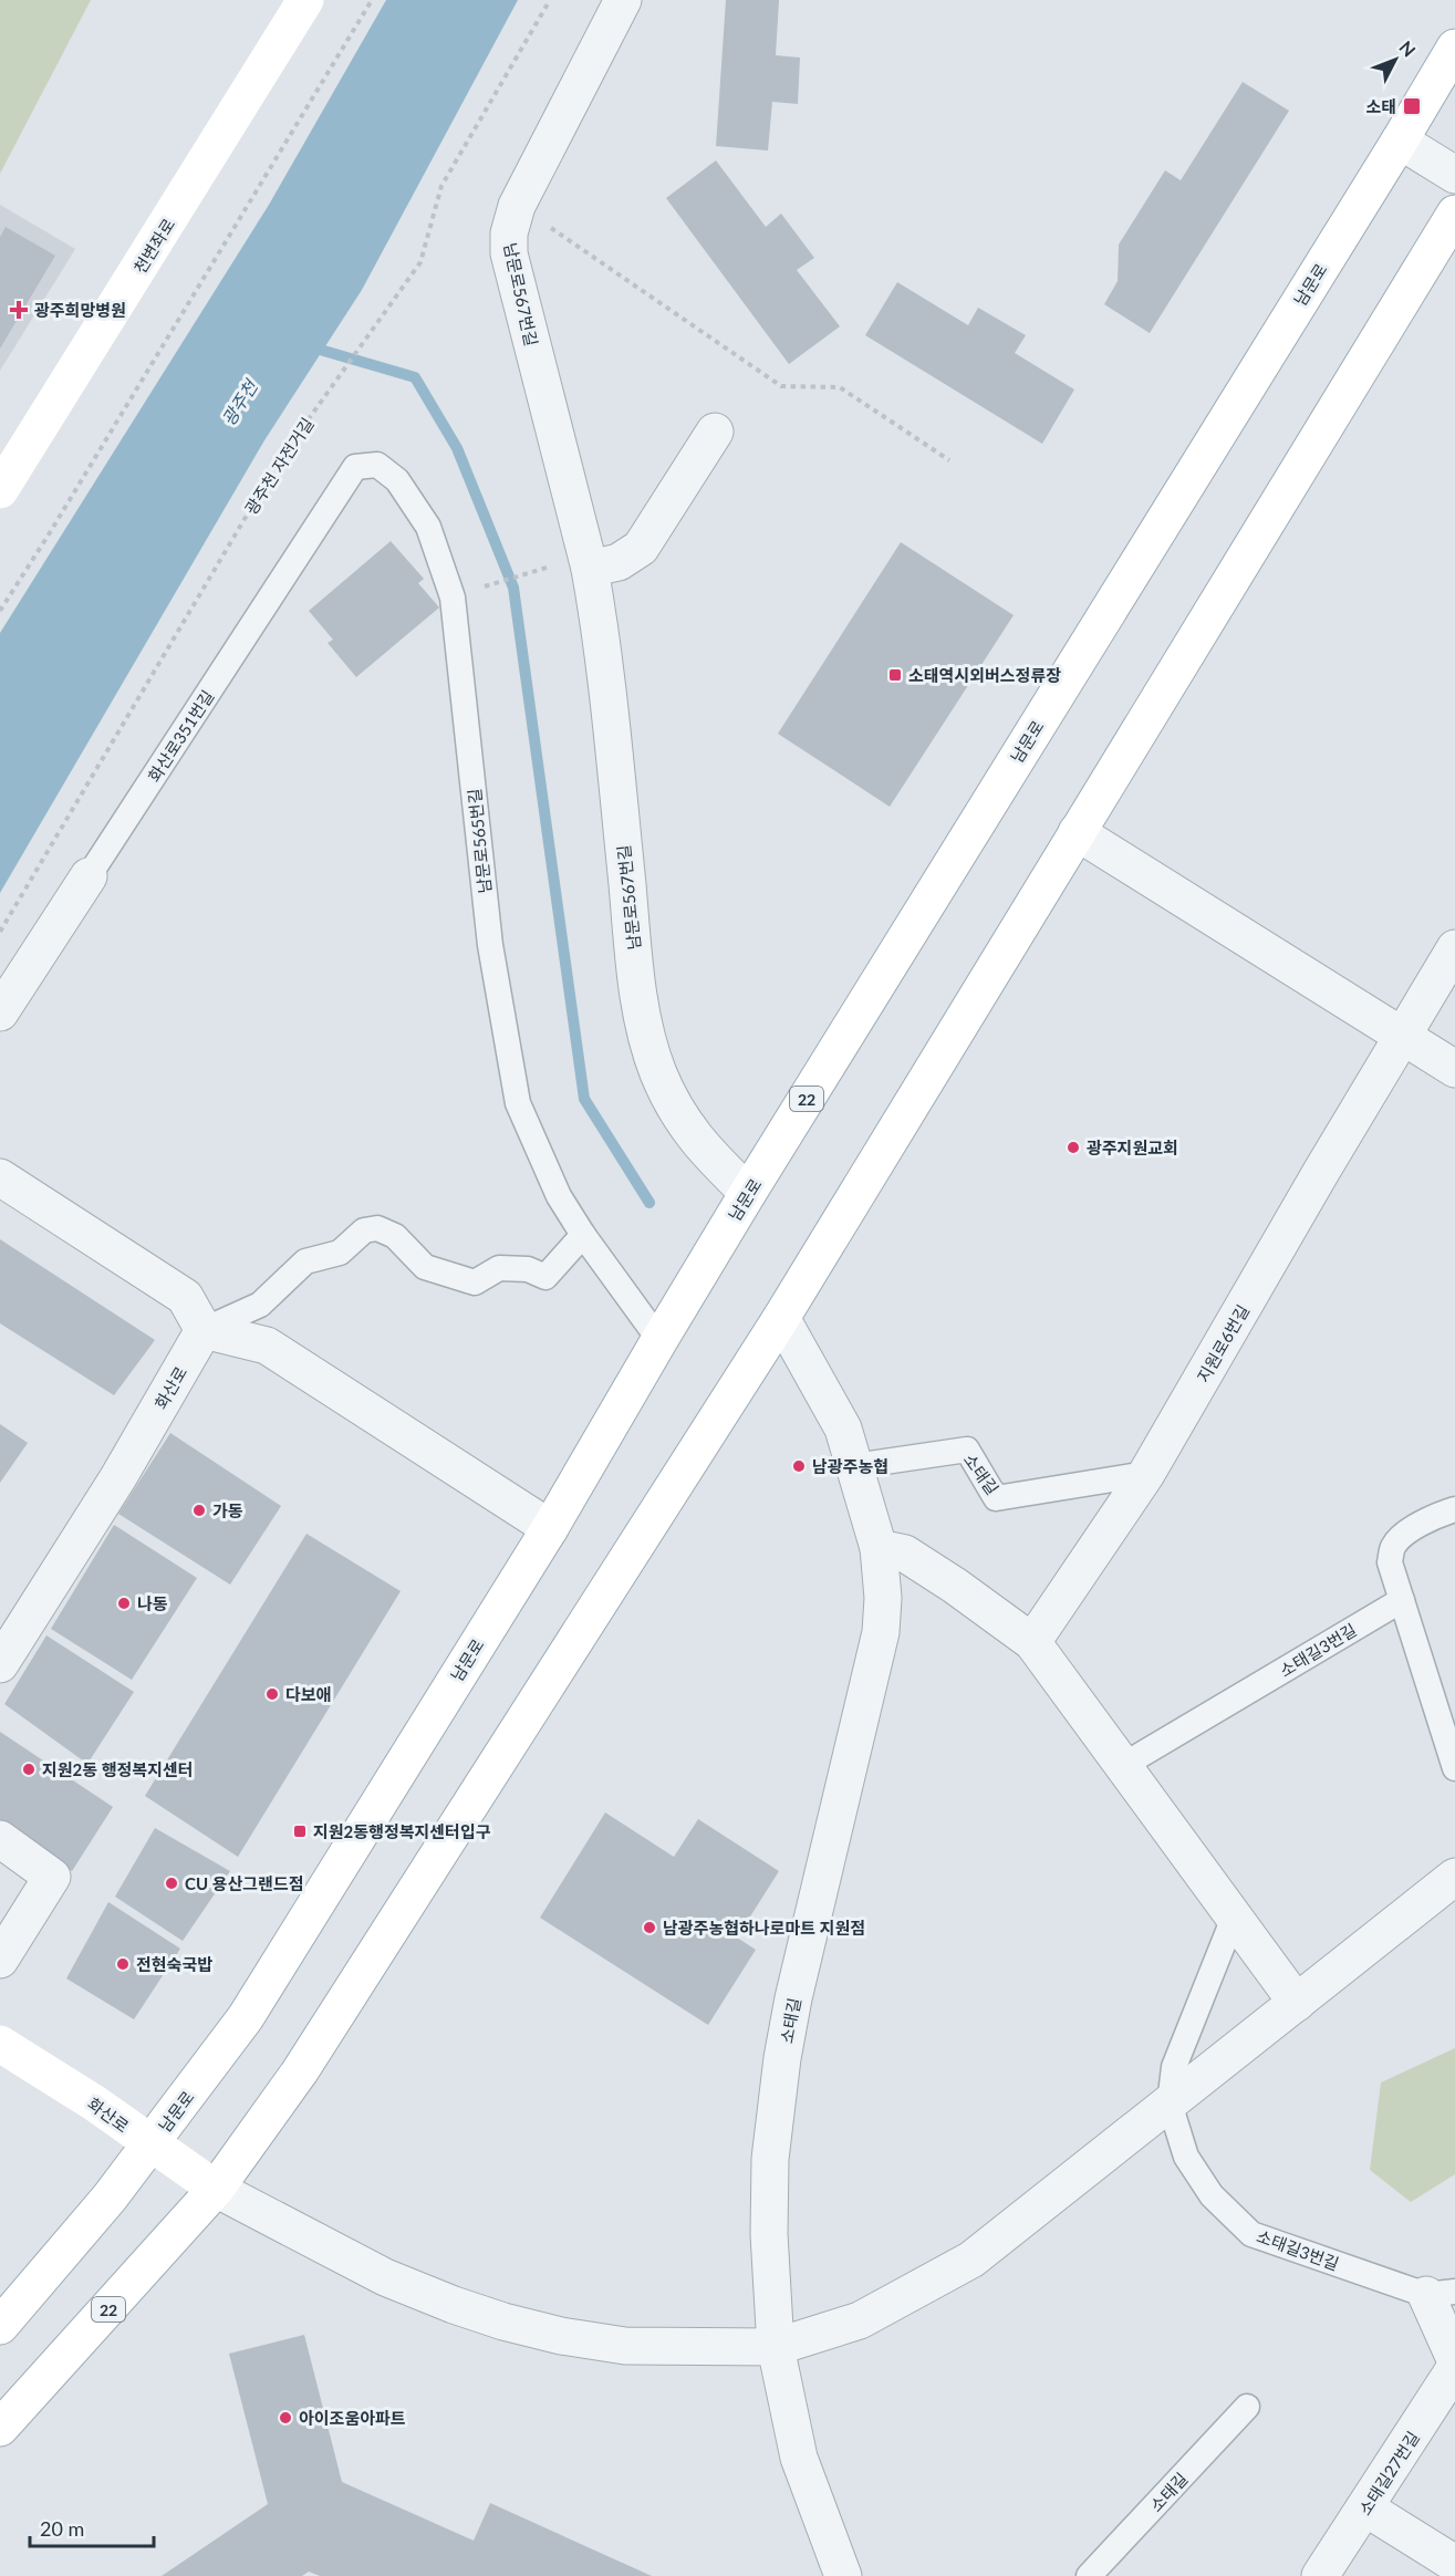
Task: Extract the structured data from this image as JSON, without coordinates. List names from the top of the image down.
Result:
{
  "streets": {
    "main road": [
      "천변좌로",
      "남문로",
      "22",
      "화산로"
    ],
    "street": [
      "남문로567번길",
      "화산로351번길",
      "지원로6번길",
      "소태길",
      "소태길27번길"
    ],
    "lane": ["남문로565번길", "소태길3번길"],
    "path": ["광주천 자전거길"]
  },
  "crossings": [
    ["남문로", "남문로567번길"],
    ["남문로", "남문로565번길"],
    ["남문로", "화산로"],
    ["화산로351번길", "남문로565번길"],
    ["22", "화산로"],
    ["22", "소태길"],
    ["지원로6번길", "소태길"]
  ],
  "water": ["광주천"],
  "places": {
    "transit": ["소태", "소태역시외버스정류장", "지원2동행정복지센터입구"],
    "health": ["광주희망병원"],
    "other": [
      "광주지원교회",
      "남광주농협",
      "가동",
      "나동",
      "다보애",
      "지원2동 행정복지센터",
      "CU 용산그랜드점",
      "남광주농협하나로마트 지원점",
      "전현숙국밥",
      "아이조움아파트"
    ]
  },
  "scale_bar": "20 m",
  "north": "top right"
}
